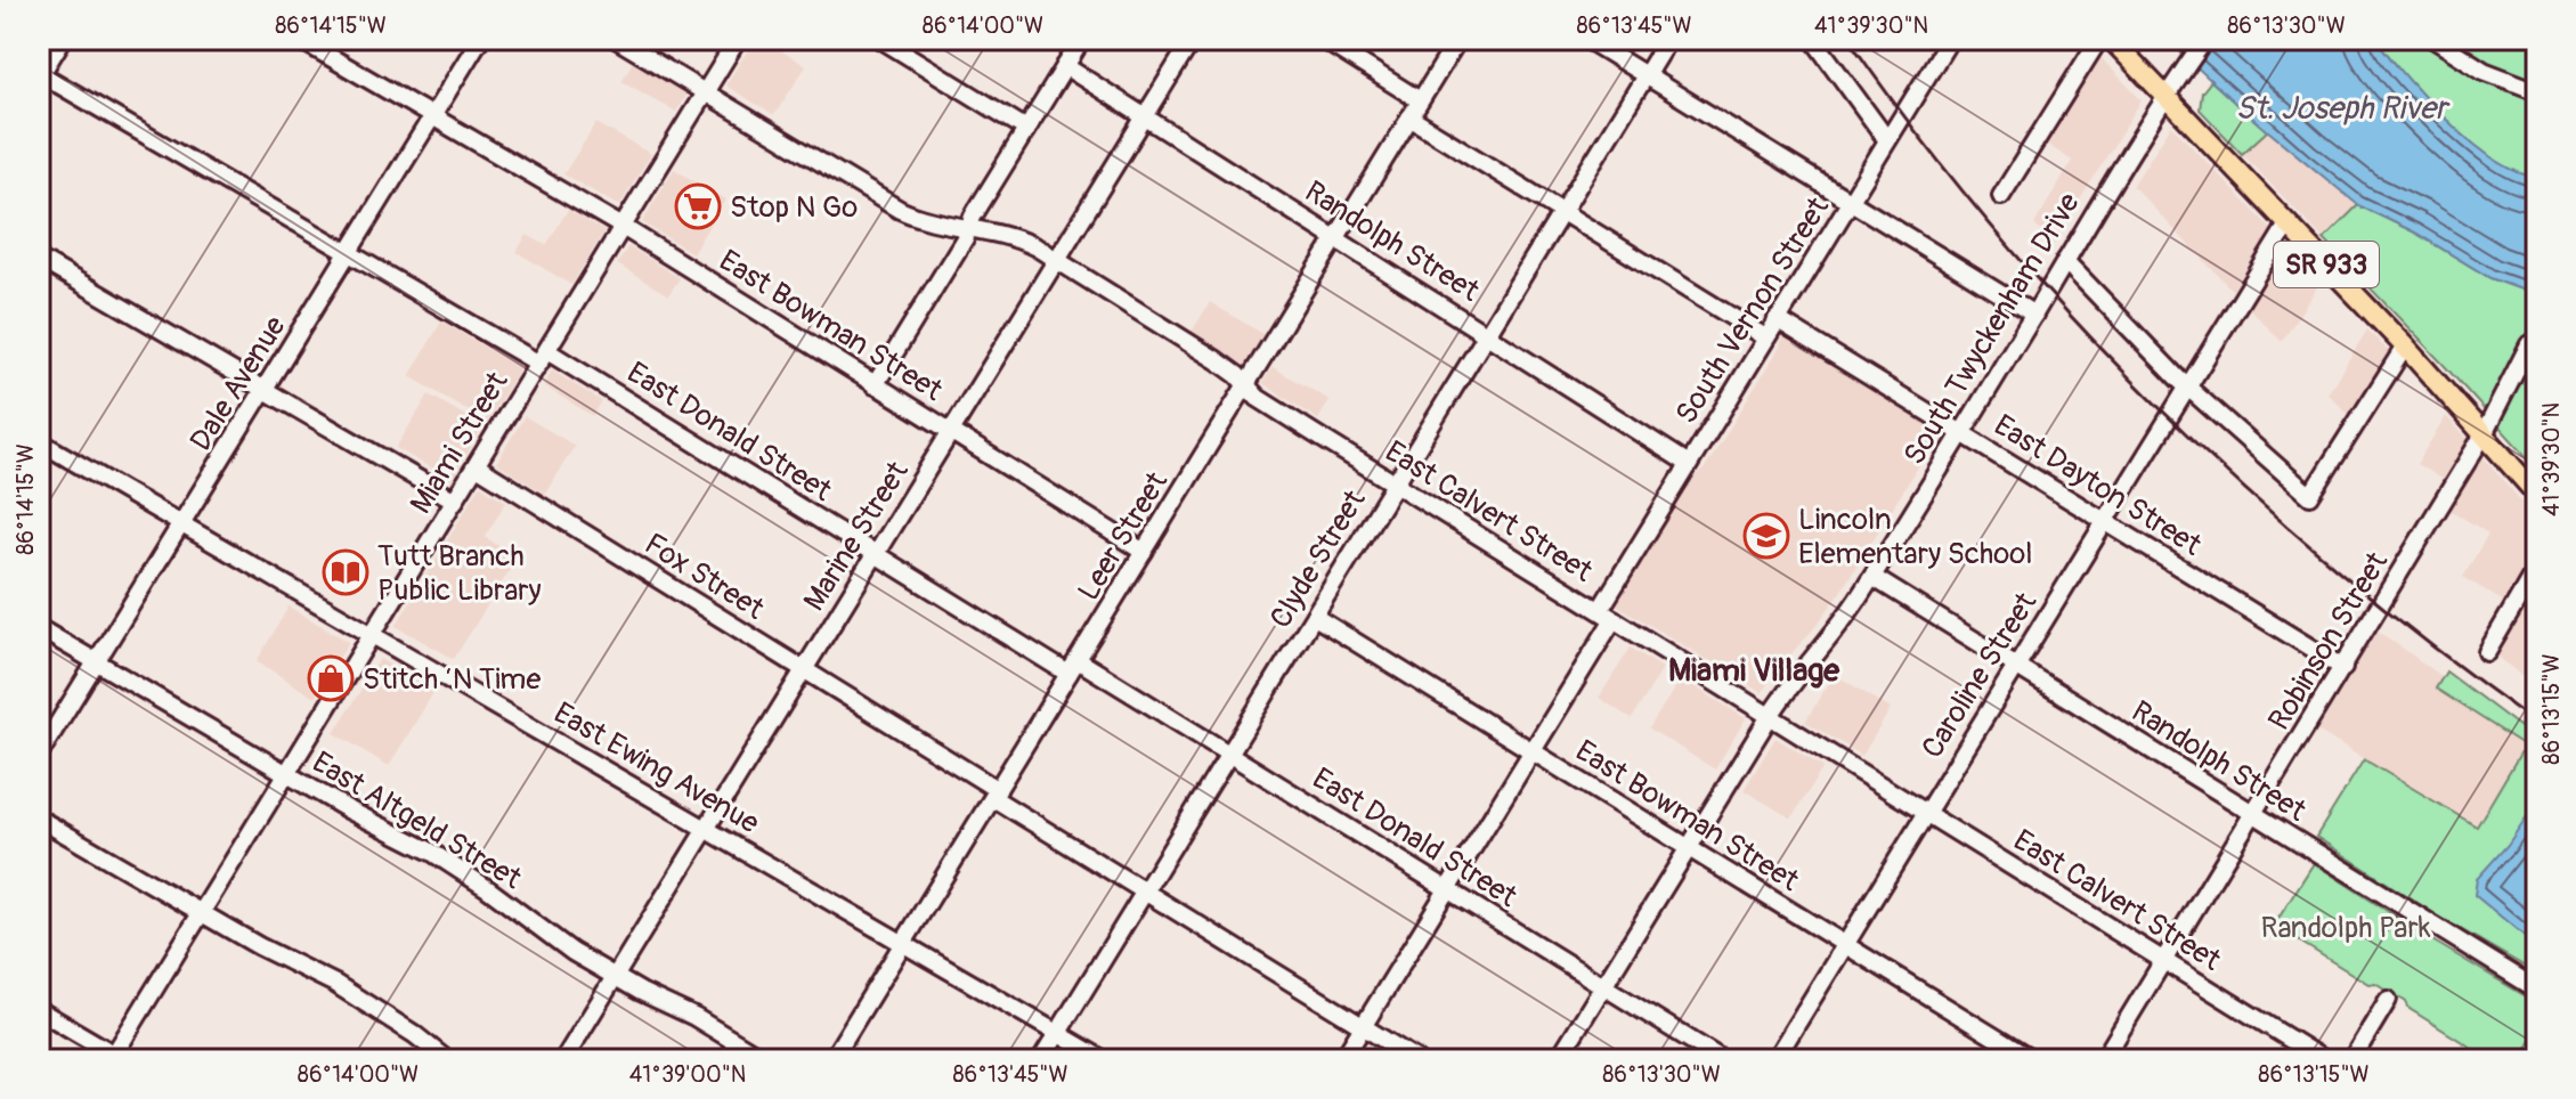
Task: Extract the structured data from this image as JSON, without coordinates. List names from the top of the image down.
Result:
{
  "streets": {
    "main road": ["SR 933"],
    "street": [
      "Randolph Street",
      "South Vernon Street",
      "East Bowman Street",
      "South Twyckenham Drive",
      "Dale Avenue",
      "East Donald Street",
      "Miami Street",
      "East Dayton Street",
      "East Calvert Street",
      "Marine Street",
      "Leer Street",
      "Clyde Street",
      "Fox Street",
      "Robinson Street",
      "Caroline Street",
      "East Ewing Avenue",
      "East Altgeld Street"
    ]
  },
  "crossings": [
    ["Randolph Street", "South Vernon Street"],
    ["Randolph Street", "South Twyckenham Drive"],
    ["Randolph Street", "Marine Street"],
    ["Randolph Street", "Leer Street"],
    ["Randolph Street", "Clyde Street"],
    ["Randolph Street", "Robinson Street"],
    ["Randolph Street", "Caroline Street"],
    ["SR 933", "South Twyckenham Drive"],
    ["SR 933", "Robinson Street"],
    ["SR 933", "Caroline Street"],
    ["South Vernon Street", "East Bowman Street"],
    ["South Vernon Street", "East Donald Street"],
    ["South Vernon Street", "East Dayton Street"],
    ["South Vernon Street", "East Calvert Street"],
    ["South Vernon Street", "Fox Street"],
    ["East Bowman Street", "South Twyckenham Drive"],
    ["East Bowman Street", "Dale Avenue"],
    ["East Bowman Street", "Miami Street"],
    ["East Bowman Street", "Marine Street"],
    ["East Bowman Street", "Leer Street"],
    ["East Bowman Street", "Clyde Street"],
    ["East Bowman Street", "Caroline Street"],
    ["South Twyckenham Drive", "East Donald Street"],
    ["South Twyckenham Drive", "East Dayton Street"],
    ["South Twyckenham Drive", "East Calvert Street"],
    ["Dale Avenue", "East Donald Street"],
    ["Dale Avenue", "East Ewing Avenue"],
    ["Dale Avenue", "East Altgeld Street"],
    ["East Donald Street", "Miami Street"],
    ["East Donald Street", "Marine Street"],
    ["East Donald Street", "Leer Street"],
    ["East Donald Street", "Clyde Street"],
    ["Miami Street", "East Calvert Street"],
    ["Miami Street", "Fox Street"],
    ["Miami Street", "East Ewing Avenue"],
    ["Miami Street", "East Altgeld Street"],
    ["East Dayton Street", "Robinson Street"],
    ["East Dayton Street", "Caroline Street"],
    ["East Calvert Street", "Marine Street"],
    ["East Calvert Street", "Leer Street"],
    ["East Calvert Street", "Clyde Street"],
    ["East Calvert Street", "Robinson Street"],
    ["East Calvert Street", "Caroline Street"],
    ["Marine Street", "Fox Street"],
    ["Marine Street", "East Ewing Avenue"],
    ["Marine Street", "East Altgeld Street"],
    ["Leer Street", "Fox Street"],
    ["Leer Street", "East Ewing Avenue"],
    ["Clyde Street", "Fox Street"],
    ["Clyde Street", "East Ewing Avenue"]
  ],
  "districts": ["Miami Village"],
  "water": ["St. Joseph River"],
  "parks": ["Randolph Park"],
  "places": {
    "supermarket": ["Stop N Go"],
    "school or university": ["Lincoln Elementary School"],
    "library": ["Tutt Branch Public Library"],
    "shop": ["Stitch ‘N Time"]
  },
  "coordinates": [
    "86°14'15\"W",
    "86°14'00\"W",
    "86°13'45\"W",
    "41°39'30\"N",
    "86°13'30\"W",
    "86°13'15\"W",
    "41°39'00\"N"
  ]
}
